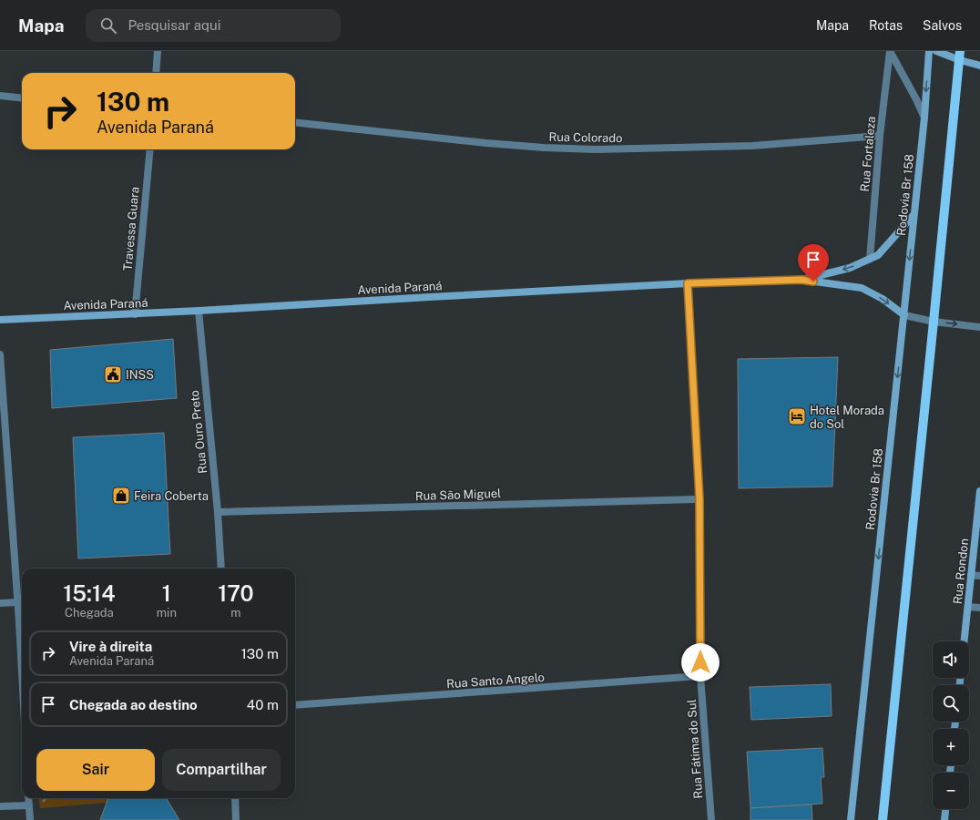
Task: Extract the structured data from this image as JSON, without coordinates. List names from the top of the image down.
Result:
{
  "streets": {
    "street": [
      "Rua Colorado",
      "Rua Fortaleza",
      "Rodovia Br 158",
      "Travessa Guara",
      "Avenida Paraná",
      "Rua Ouro Preto",
      "Rua São Miguel",
      "Rua Rondon",
      "Rua Santo Angelo",
      "Rua Fátima do Sul"
    ]
  },
  "crossings": [
    ["Rua Colorado", "Rua Fortaleza"],
    ["Rua Fortaleza", "Avenida Paraná"],
    ["Rodovia Br 158", "Avenida Paraná"],
    ["Travessa Guara", "Avenida Paraná"],
    ["Avenida Paraná", "Rua Ouro Preto"],
    ["Avenida Paraná", "Rua Fátima do Sul"],
    ["Rua Ouro Preto", "Rua São Miguel"],
    ["Rua São Miguel", "Rua Fátima do Sul"],
    ["Rua Santo Angelo", "Rua Fátima do Sul"]
  ],
  "one_way": ["Rodovia Br 158"],
  "places": {
    "public building": ["INSS"],
    "hotel": ["Hotel Morada do Sol"],
    "shop": ["Feira Coberta"]
  },
  "page": {
    "header": "Mapa",
    "search": "Pesquisar aqui",
    "nav": ["Mapa", "Rotas", "Salvos"],
    "turn": ["130 m", "Avenida Paraná"],
    "eta": [
      "15:14",
      "Chegada",
      "1",
      "min",
      "170",
      "m"
    ],
    "list": [
      {
        "name": "Vire à direita",
        "note": "Avenida Paraná",
        "value": "130 m"
      },
      {
        "name": "Chegada ao destino",
        "value": "40 m"
      }
    ],
    "map_buttons": ["+", "−"],
    "buttons": ["Sair", "Compartilhar"]
  }
}
